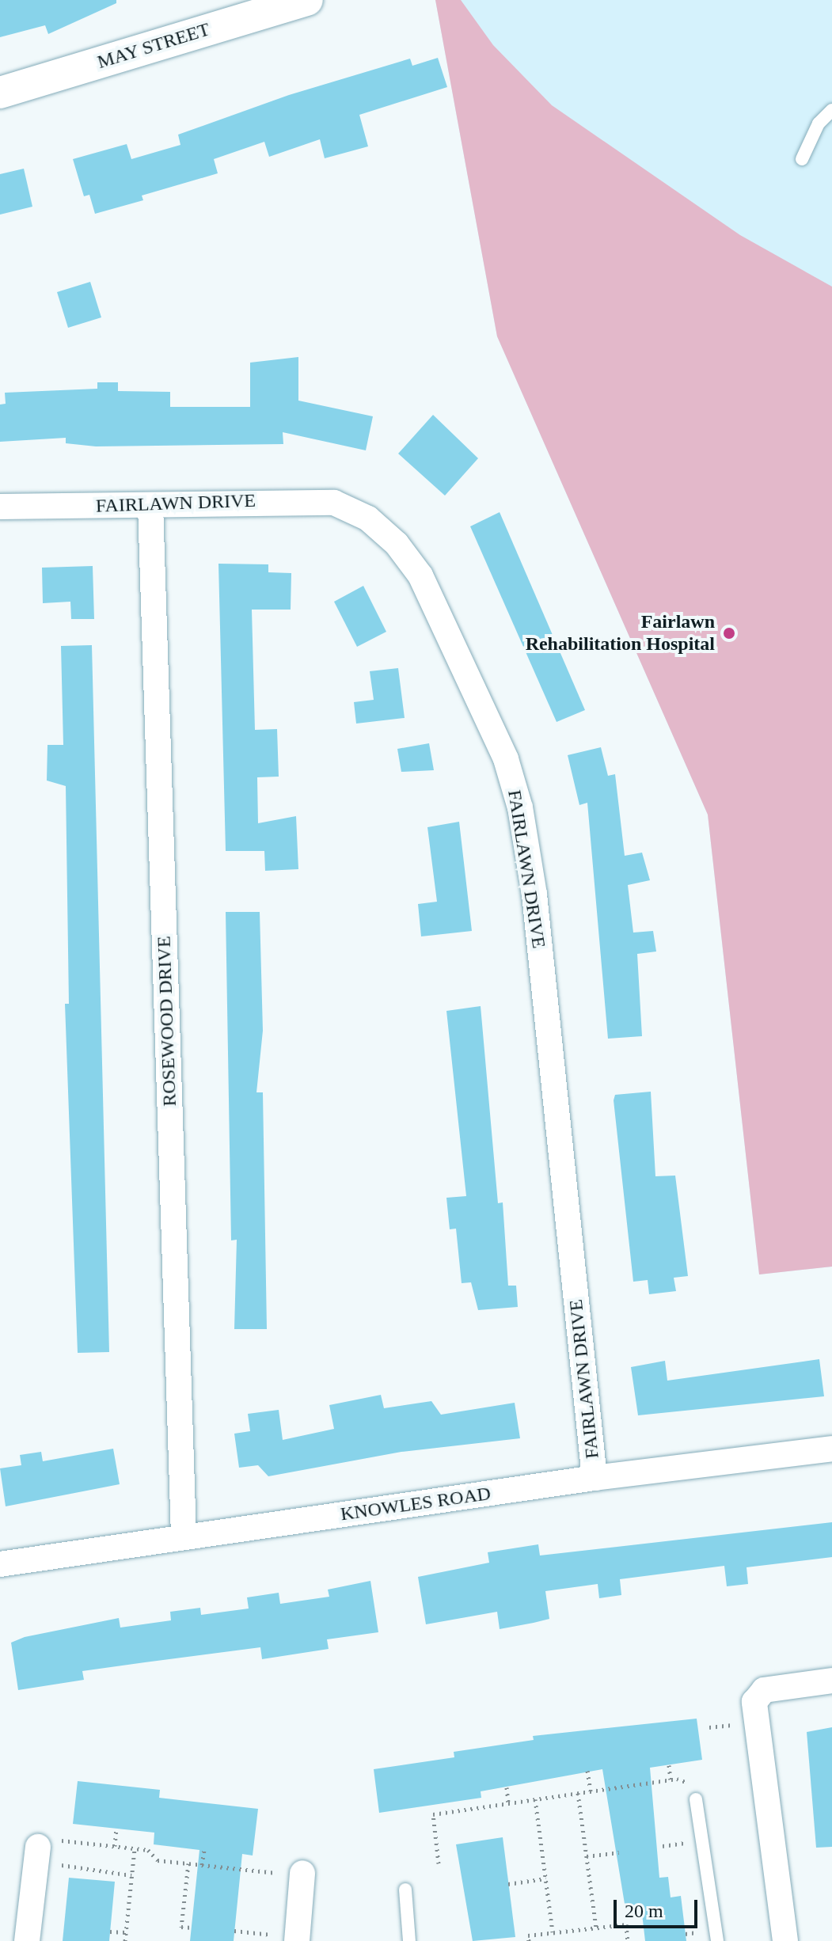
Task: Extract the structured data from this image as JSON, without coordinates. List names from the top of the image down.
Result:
{
  "streets": {
    "street": [
      "MAY STREET",
      "FAIRLAWN DRIVE",
      "ROSEWOOD DRIVE",
      "KNOWLES ROAD"
    ]
  },
  "crossings": [
    ["FAIRLAWN DRIVE", "ROSEWOOD DRIVE"],
    ["FAIRLAWN DRIVE", "KNOWLES ROAD"],
    ["ROSEWOOD DRIVE", "KNOWLES ROAD"]
  ],
  "places": ["Fairlawn Rehabilitation Hospital"],
  "scale_bar": "20 m"
}
